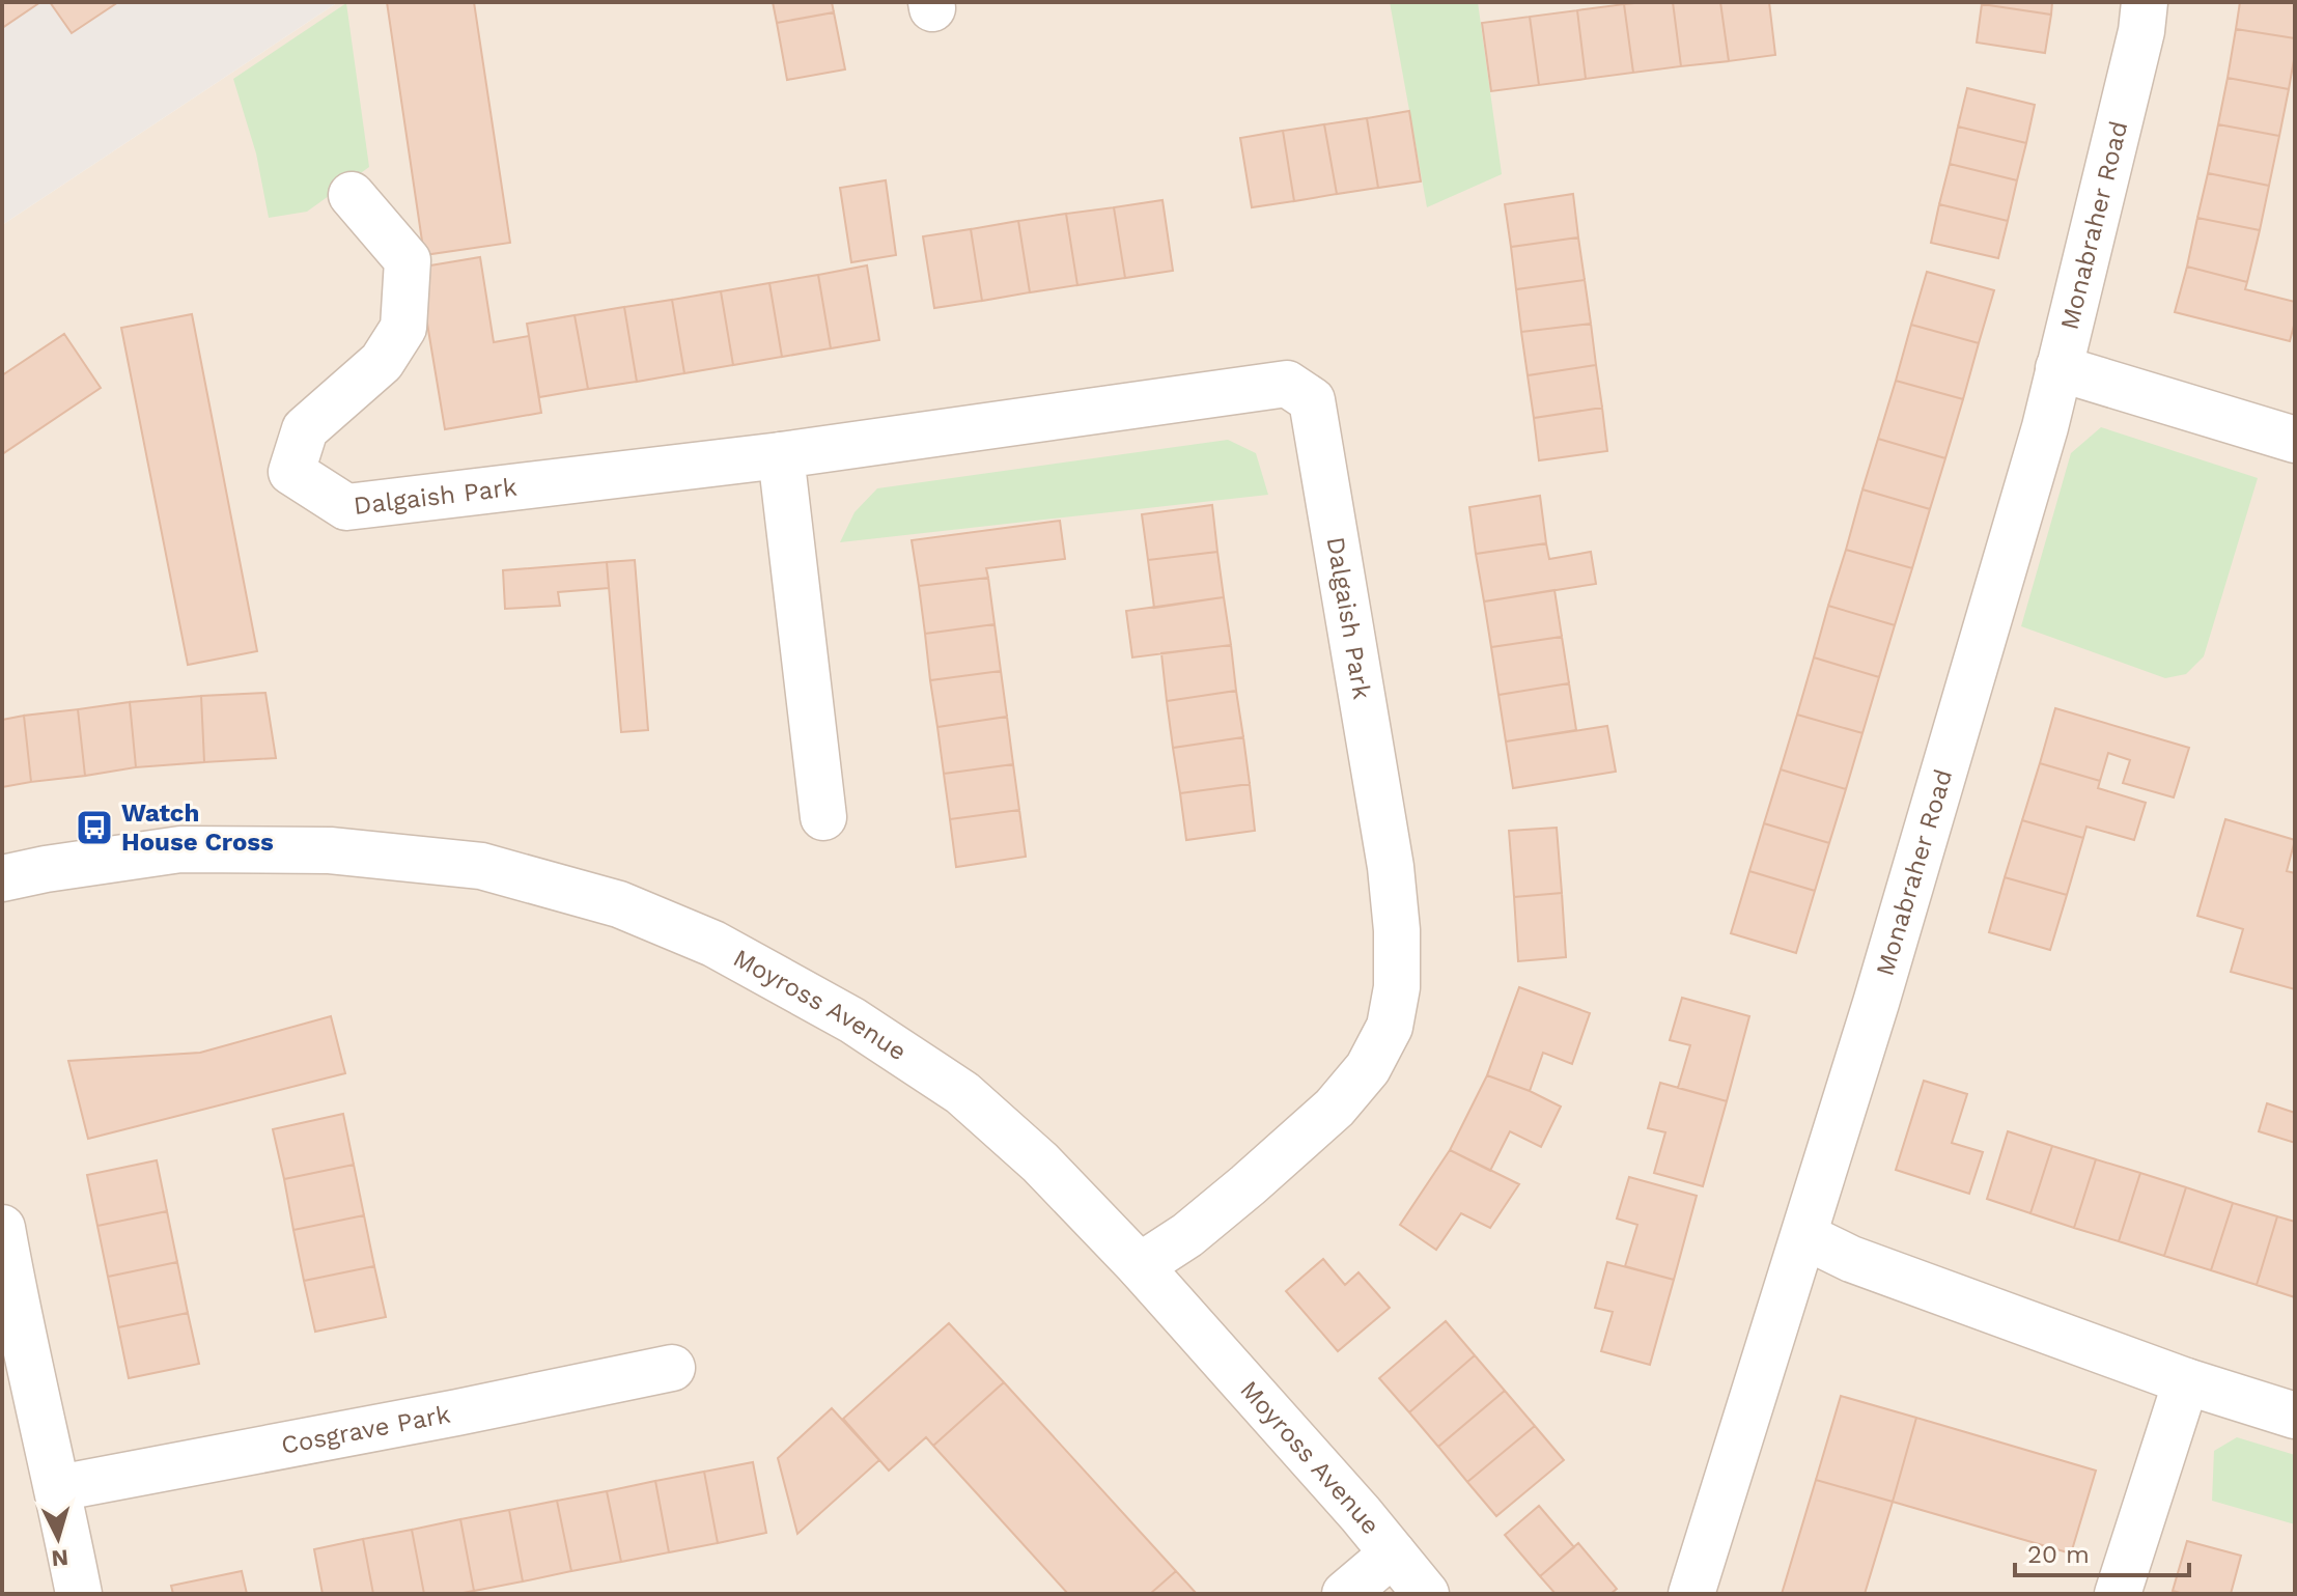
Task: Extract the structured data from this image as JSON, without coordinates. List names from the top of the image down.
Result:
{
  "streets": {
    "street": [
      "Monabraher Road",
      "Dalgaish Park",
      "Moyross Avenue",
      "Cosgrave Park"
    ]
  },
  "crossings": [
    ["Dalgaish Park", "Moyross Avenue"]
  ],
  "places": {
    "bus stop": ["Watch House Cross"]
  },
  "scale_bar": "20 m",
  "north": "bottom"
}
